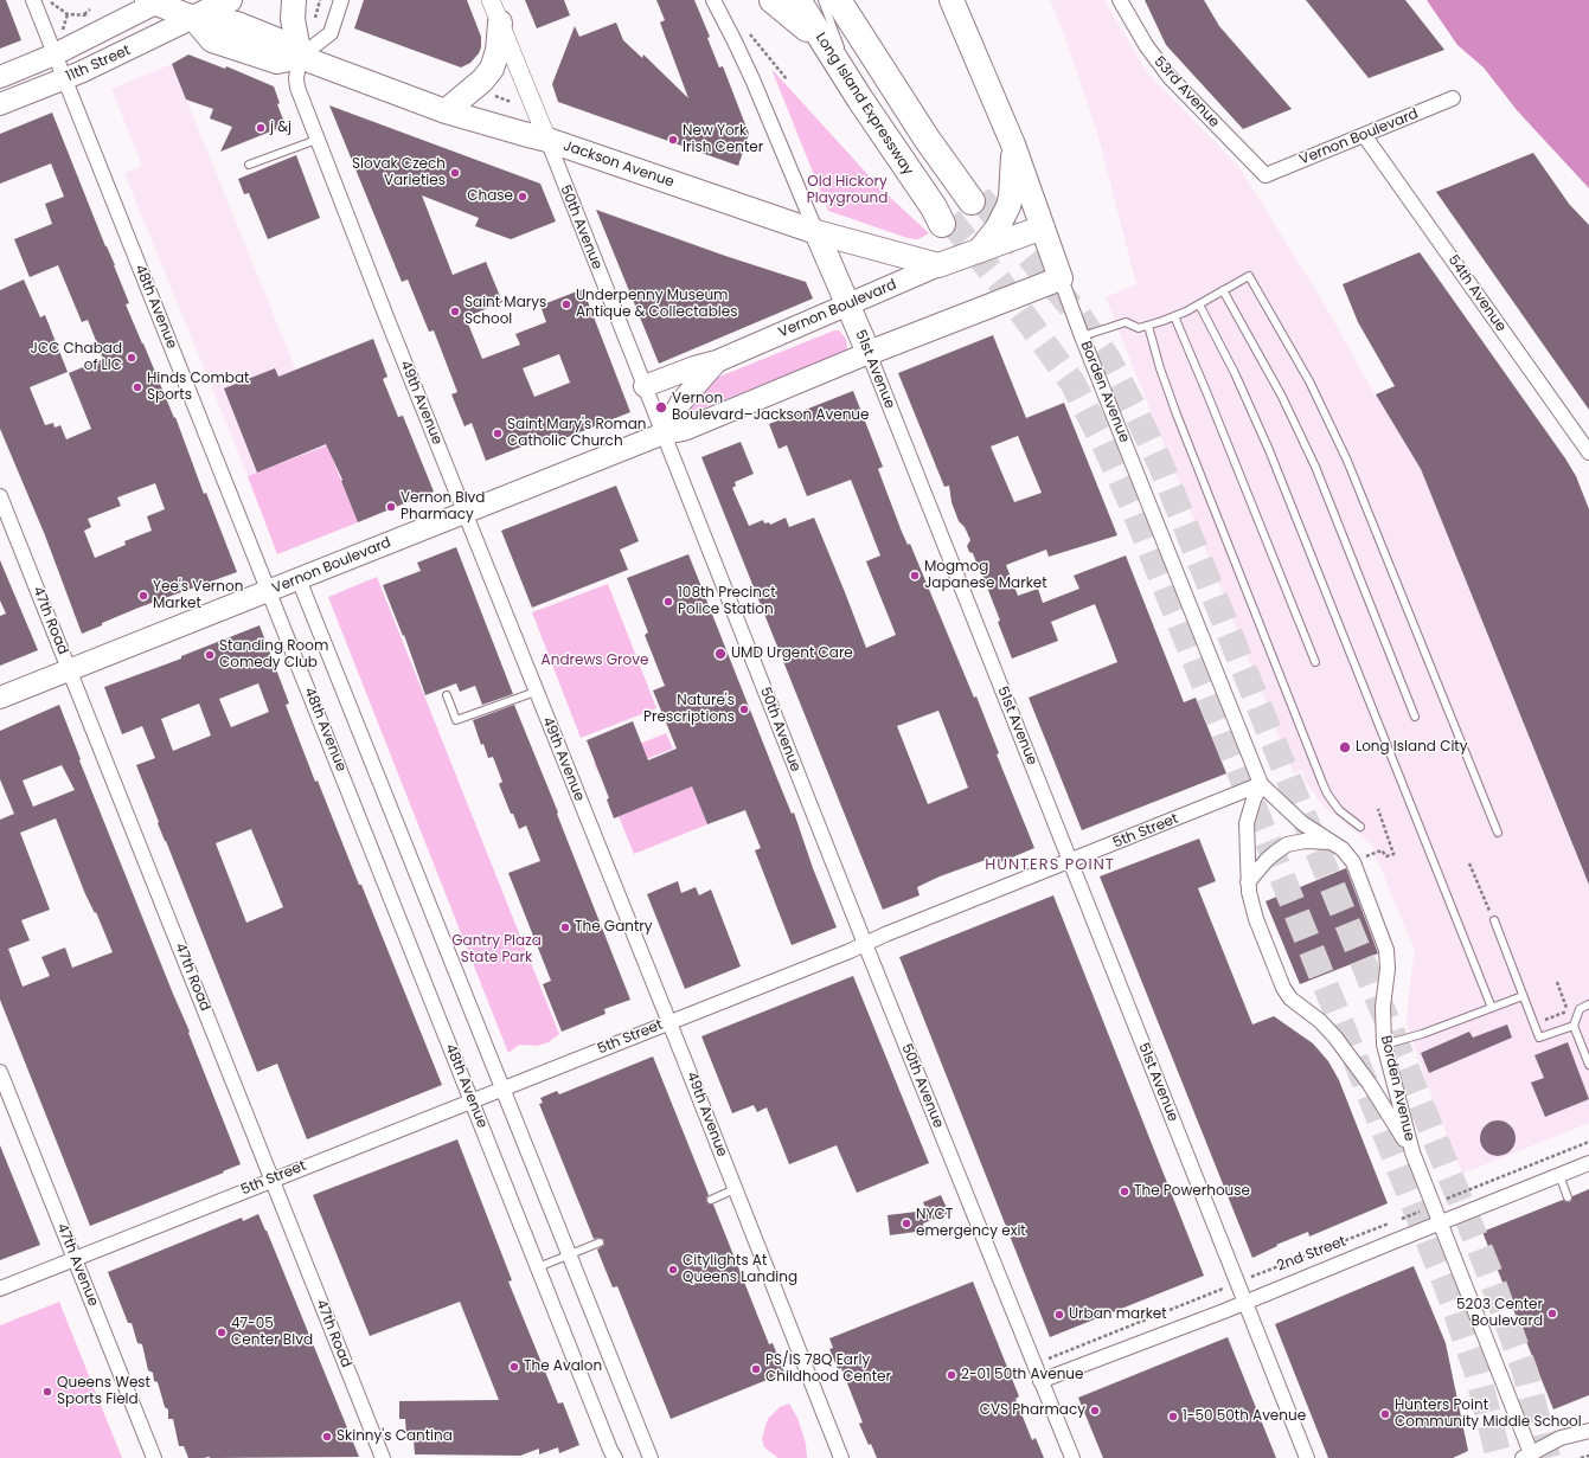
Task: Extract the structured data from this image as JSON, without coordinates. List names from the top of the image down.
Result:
{
  "streets": {
    "highway": ["Long Island Expressway"],
    "main road": [
      "11th Street",
      "Vernon Boulevard",
      "Jackson Avenue",
      "51st Avenue",
      "Borden Avenue"
    ],
    "street": [
      "53rd Avenue",
      "50th Avenue",
      "54th Avenue",
      "48th Avenue",
      "49th Avenue",
      "47th Road",
      "5th Street",
      "2nd Street",
      "47th Avenue"
    ]
  },
  "crossings": [
    ["11th Street", "Jackson Avenue"],
    ["11th Street", "48th Avenue"],
    ["53rd Avenue", "Vernon Boulevard"],
    ["Vernon Boulevard", "Jackson Avenue"],
    ["Vernon Boulevard", "50th Avenue"],
    ["Vernon Boulevard", "54th Avenue"],
    ["Vernon Boulevard", "48th Avenue"],
    ["Vernon Boulevard", "51st Avenue"],
    ["Vernon Boulevard", "Borden Avenue"],
    ["Vernon Boulevard", "49th Avenue"],
    ["Vernon Boulevard", "47th Road"],
    ["Jackson Avenue", "50th Avenue"],
    ["Jackson Avenue", "51st Avenue"],
    ["Jackson Avenue", "49th Avenue"],
    ["50th Avenue", "5th Street"],
    ["50th Avenue", "2nd Street"],
    ["48th Avenue", "5th Street"],
    ["51st Avenue", "5th Street"],
    ["51st Avenue", "2nd Street"],
    ["Borden Avenue", "5th Street"],
    ["Borden Avenue", "2nd Street"],
    ["49th Avenue", "5th Street"],
    ["47th Road", "5th Street"],
    ["5th Street", "47th Avenue"]
  ],
  "districts": ["HUNTERS POINT"],
  "parks": ["Old Hickory Playground", "Andrews Grove", "Gantry Plaza State Park"],
  "places": [
    "j &j",
    "New York Irish Center",
    "Slovak Czech Varieties",
    "Chase",
    "Underpenny Museum Antique & Collectables",
    "Saint Marys School",
    "JCC Chabad of LIC",
    "Hinds Combat Sports",
    "Vernon Boulevard–Jackson Avenue",
    "Saint Mary's Roman Catholic Church",
    "Vernon Blvd Pharmacy",
    "Mogmog Japanese Market",
    "Yee's Vernon Market",
    "108th Precinct Police Station",
    "UMD Urgent Care",
    "Standing Room Comedy Club",
    "Nature's Prescriptions",
    "Long Island City",
    "The Gantry",
    "The Powerhouse",
    "NYCT emergency exit",
    "Citylights At Queens Landing",
    "5203 Center Boulevard",
    "Urban market",
    "47-05 Center Blvd",
    "The Avalon",
    "PS/IS 78Q Early Childhood Center",
    "2-01 50th Avenue",
    "Queens West Sports Field",
    "CVS Pharmacy",
    "Hunters Point Community Middle School",
    "1-50 50th Avenue",
    "Skinny's Cantina"
  ]
}
